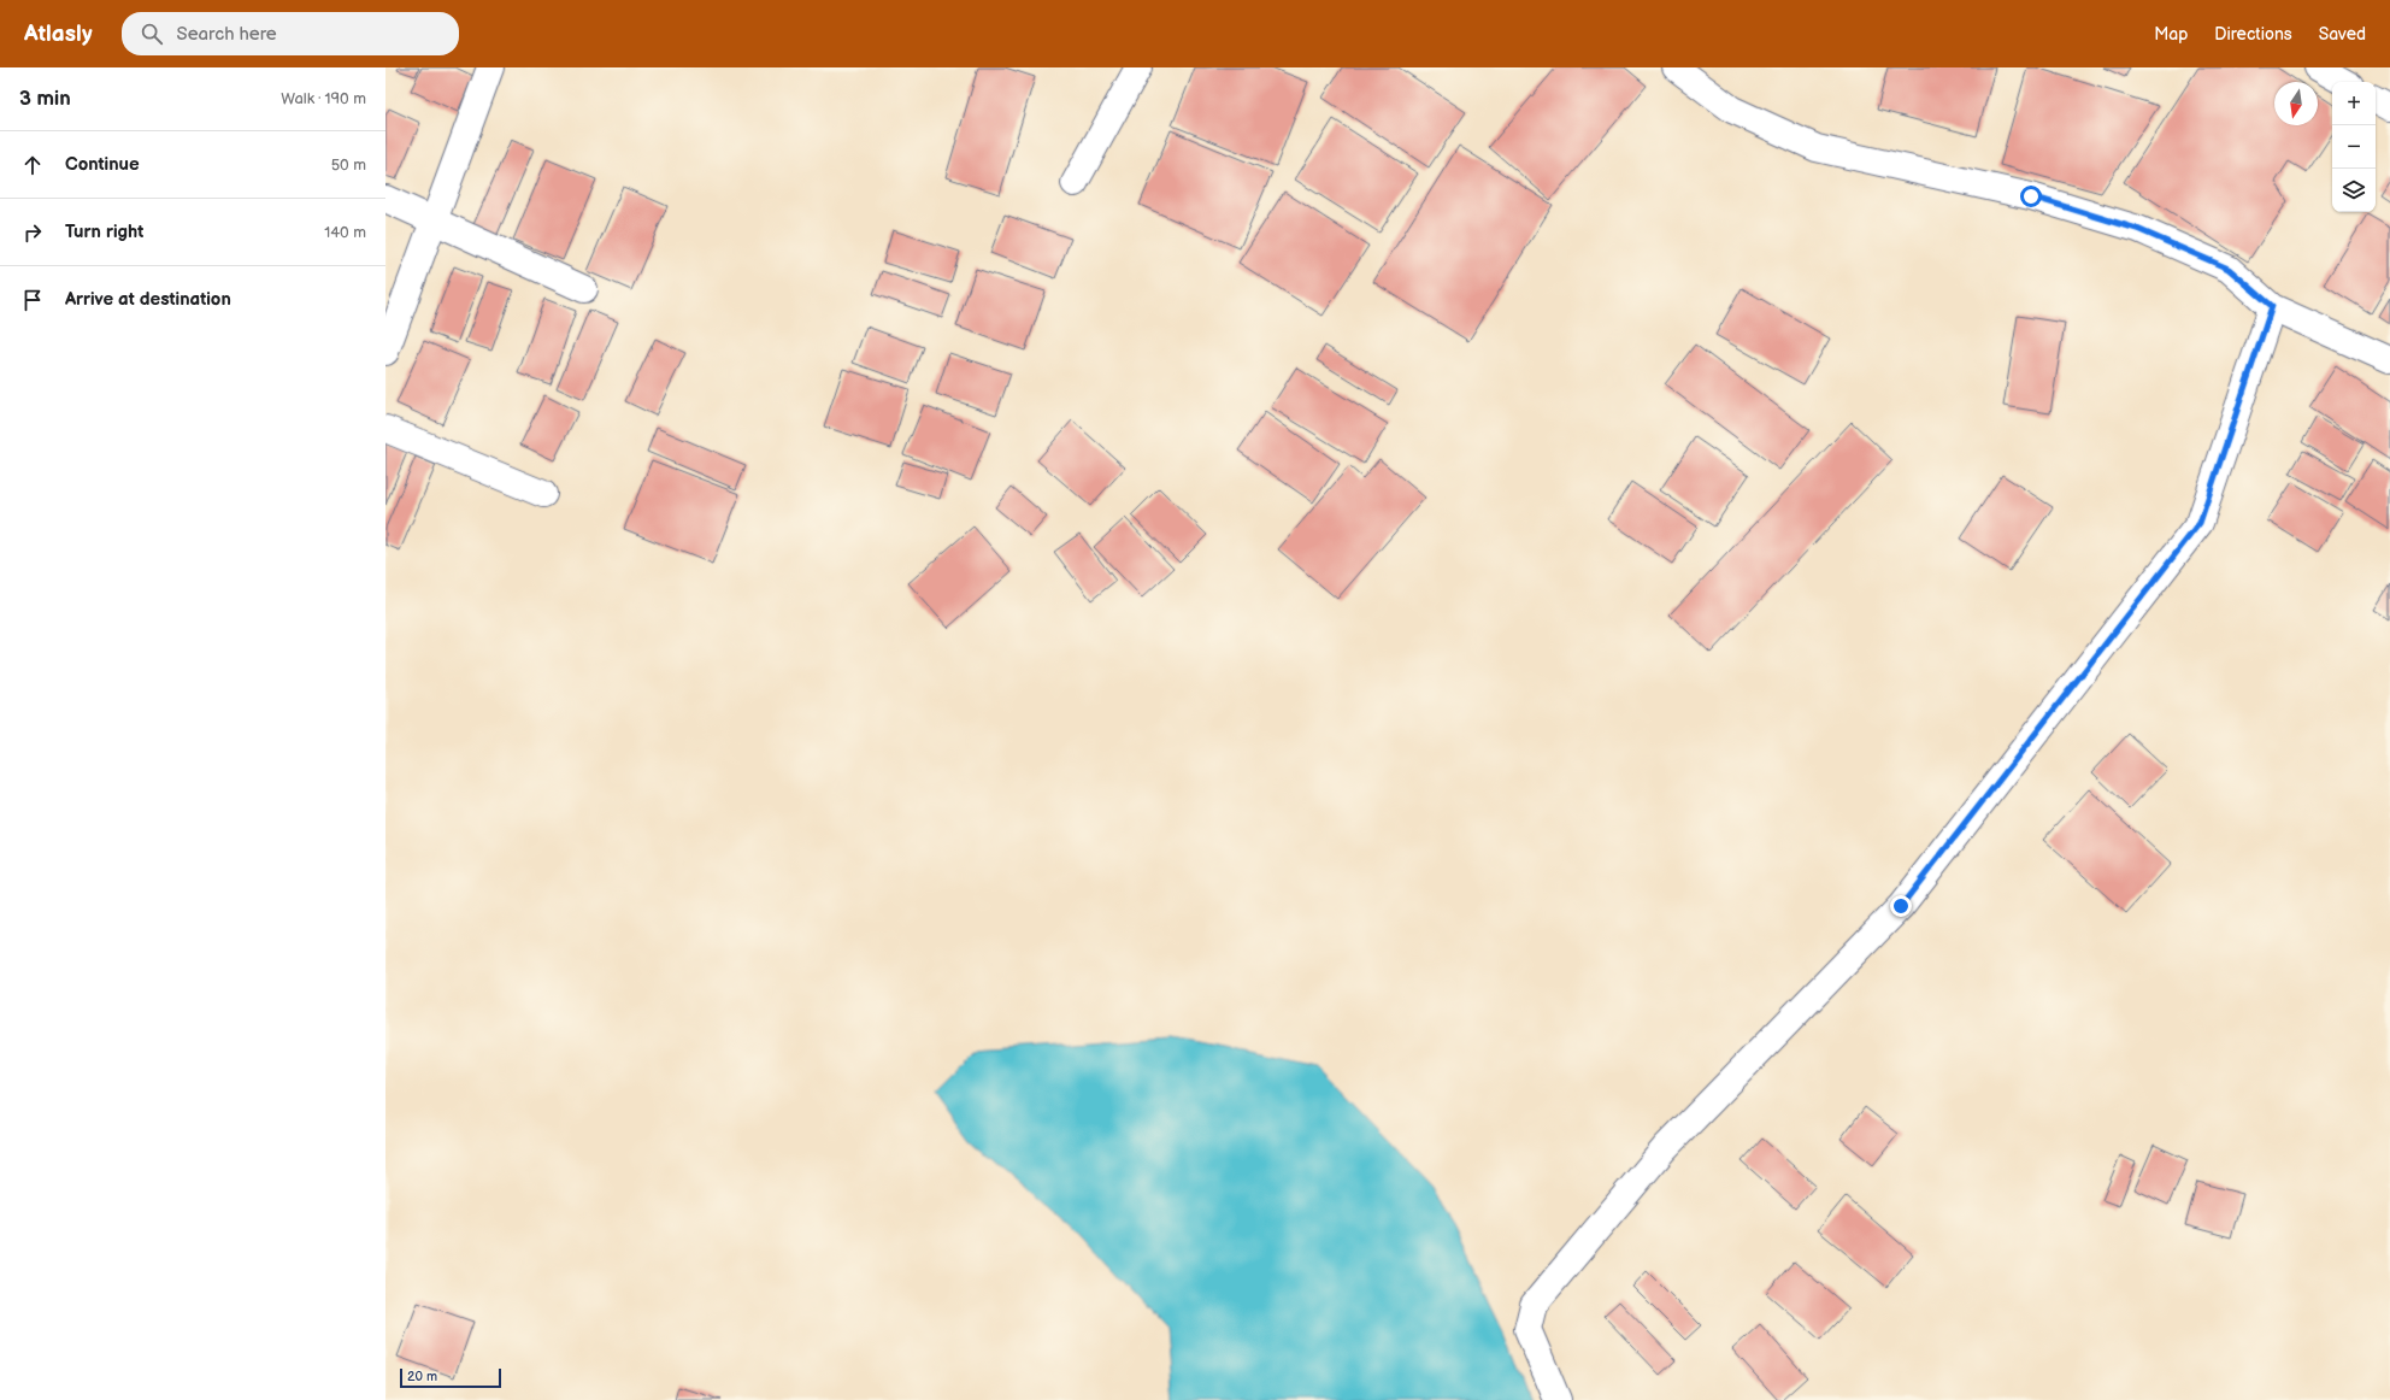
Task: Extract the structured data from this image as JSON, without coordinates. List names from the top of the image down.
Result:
{
  "scale_bar": "20 m",
  "north": "bottom",
  "page": {
    "header": "Atlasly",
    "search": "Search here",
    "nav": ["Map", "Directions", "Saved"],
    "heading": ["3 min", "Walk · 190 m"],
    "map_buttons": ["+", "−"],
    "list": [
      ["Continue", "50 m"],
      ["Turn right", "140 m"],
      "Arrive at destination"
    ],
    "scale": "20 m"
  }
}
